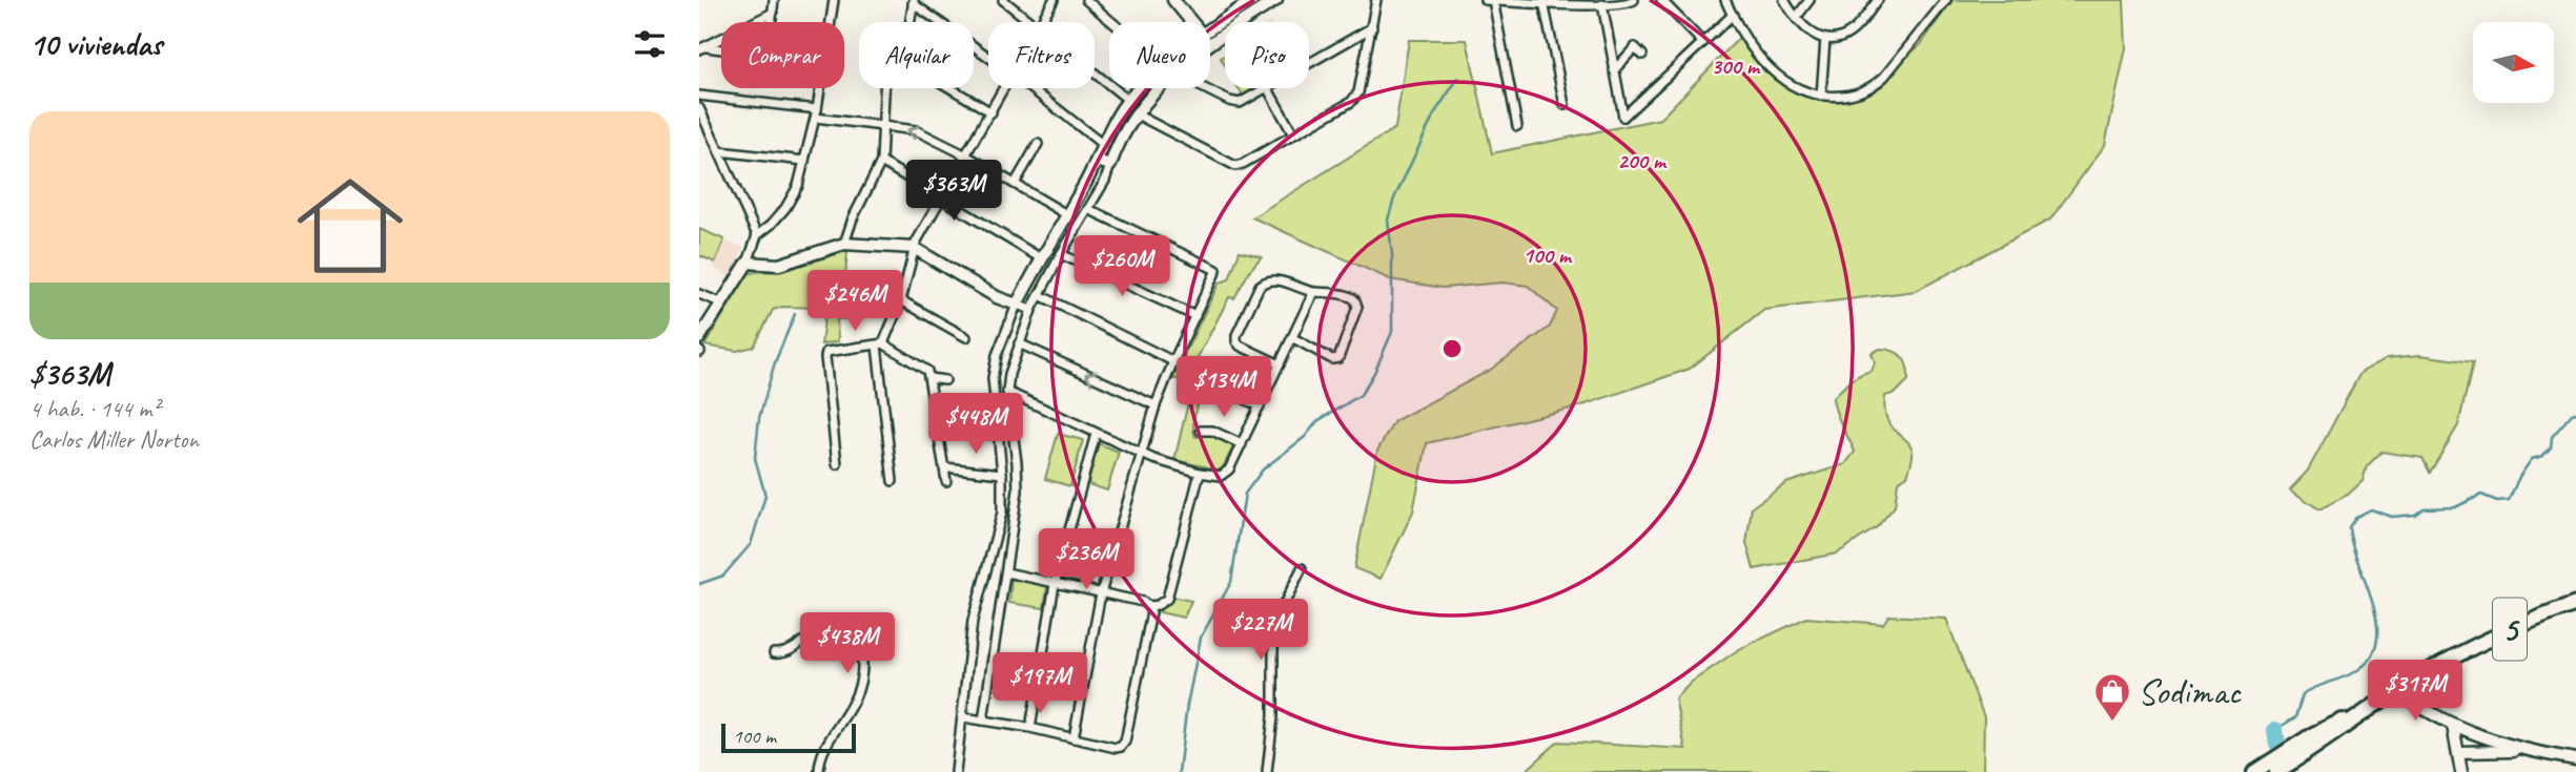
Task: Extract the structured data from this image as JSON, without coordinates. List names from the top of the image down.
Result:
{
  "streets": {
    "highway": ["5"]
  },
  "places": {
    "shop": ["Sodimac"]
  },
  "scale_bar": "100 m",
  "north": "right",
  "page": {
    "heading": "10 viviendas",
    "chip": [
      "Comprar",
      "Alquilar",
      "Filtros",
      "Nuevo",
      "Piso"
    ],
    "list": [
      {
        "name": "$363M",
        "note": "4 hab. · 144 m² · Carlos Miller Norton"
      }
    ],
    "price": [
      "$363M",
      "$260M",
      "$246M",
      "$134M",
      "$448M",
      "$236M",
      "$227M",
      "$438M",
      "$197M",
      "$317M"
    ],
    "scale": "100 m"
  },
  "rings": ["300 m", "200 m", "100 m"]
}
